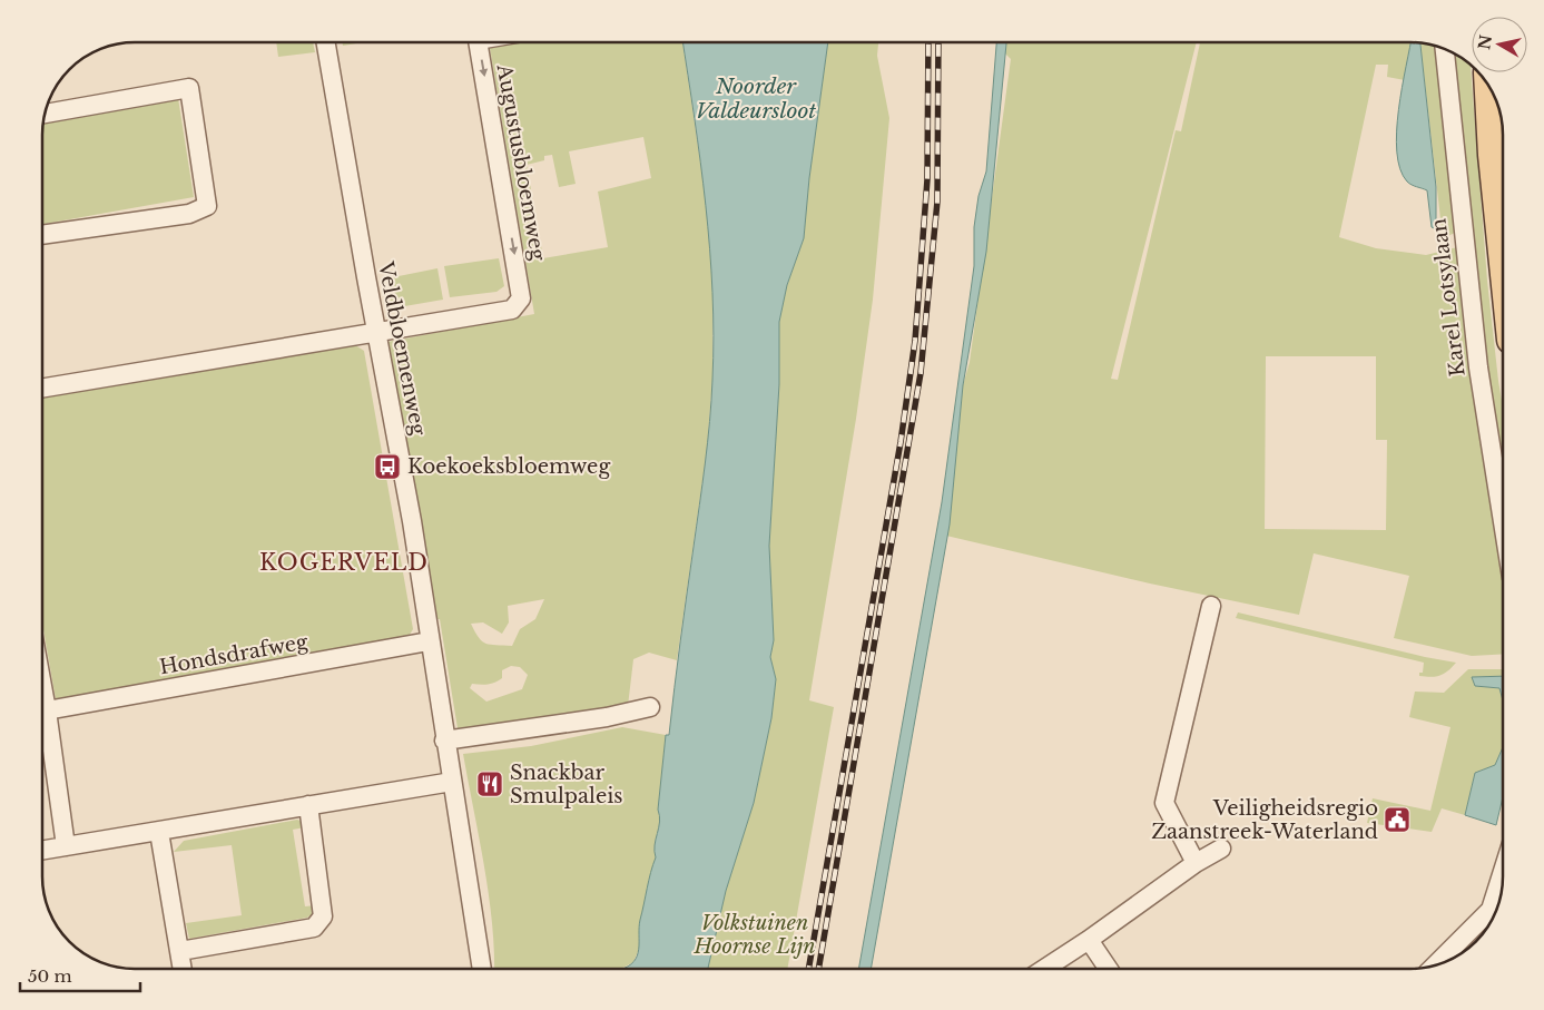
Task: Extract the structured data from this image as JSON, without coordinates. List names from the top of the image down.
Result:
{
  "streets": {
    "street": [
      "Augustusbloemweg",
      "Karel Lotsylaan",
      "Veldbloemenweg",
      "Hondsdrafweg"
    ]
  },
  "crossings": [
    ["Augustusbloemweg", "Veldbloemenweg"],
    ["Veldbloemenweg", "Hondsdrafweg"]
  ],
  "districts": ["KOGERVELD"],
  "water": ["Noorder Valdeursloot"],
  "parks": ["Volkstuinen Hoornse Lijn"],
  "places": {
    "bus stop": ["Koekoeksbloemweg"],
    "restaurant": ["Snackbar Smulpaleis"],
    "public building": ["Veiligheidsregio Zaanstreek-Waterland"]
  },
  "scale_bar": "50 m",
  "north": "left"
}
